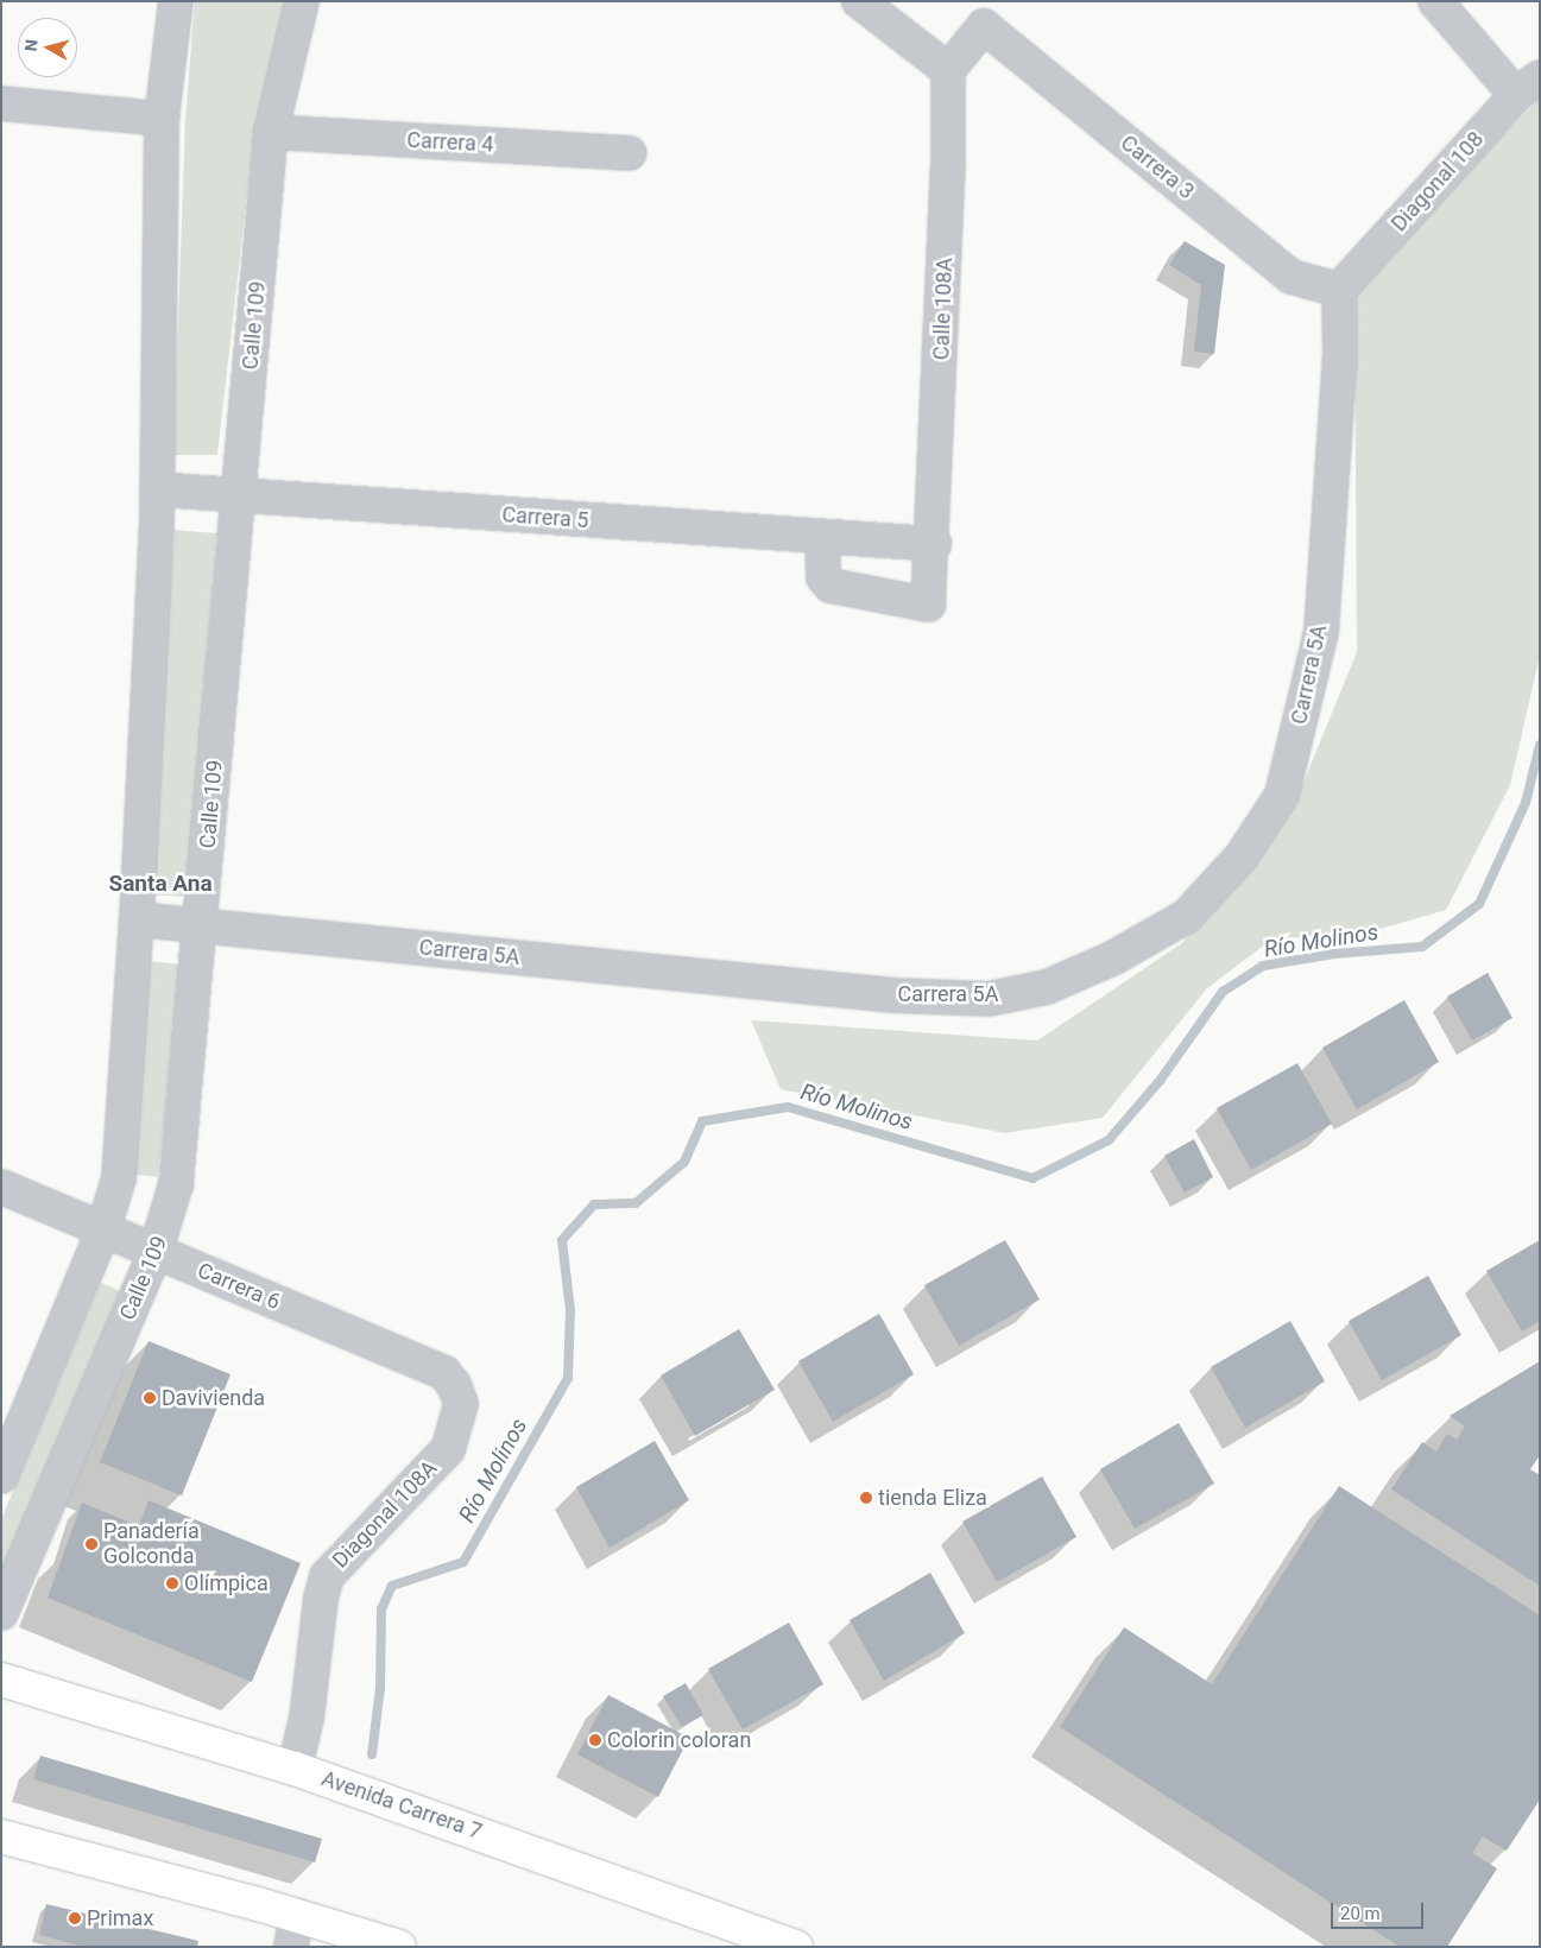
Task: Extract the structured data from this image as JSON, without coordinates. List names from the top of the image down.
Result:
{
  "streets": {
    "main road": ["Avenida Carrera 7"],
    "street": [
      "Carrera 4",
      "Carrera 3",
      "Diagonal 108",
      "Calle 108A",
      "Calle 109",
      "Carrera 5",
      "Carrera 5A",
      "Carrera 6",
      "Diagonal 108A"
    ]
  },
  "crossings": [
    ["Carrera 4", "Calle 109"],
    ["Carrera 3", "Diagonal 108"],
    ["Carrera 3", "Calle 108A"],
    ["Carrera 3", "Carrera 5A"],
    ["Diagonal 108", "Carrera 5A"],
    ["Calle 108A", "Carrera 5"],
    ["Calle 109", "Carrera 5"],
    ["Calle 109", "Carrera 5A"],
    ["Calle 109", "Carrera 6"],
    ["Carrera 6", "Diagonal 108A"],
    ["Diagonal 108A", "Avenida Carrera 7"]
  ],
  "districts": ["Santa Ana"],
  "water": ["Río Molinos"],
  "places": [
    "Davivienda",
    "tienda Eliza",
    "Panadería Golconda",
    "Olímpica",
    "Colorin coloran",
    "Primax"
  ],
  "scale_bar": "20 m",
  "north": "left"
}
